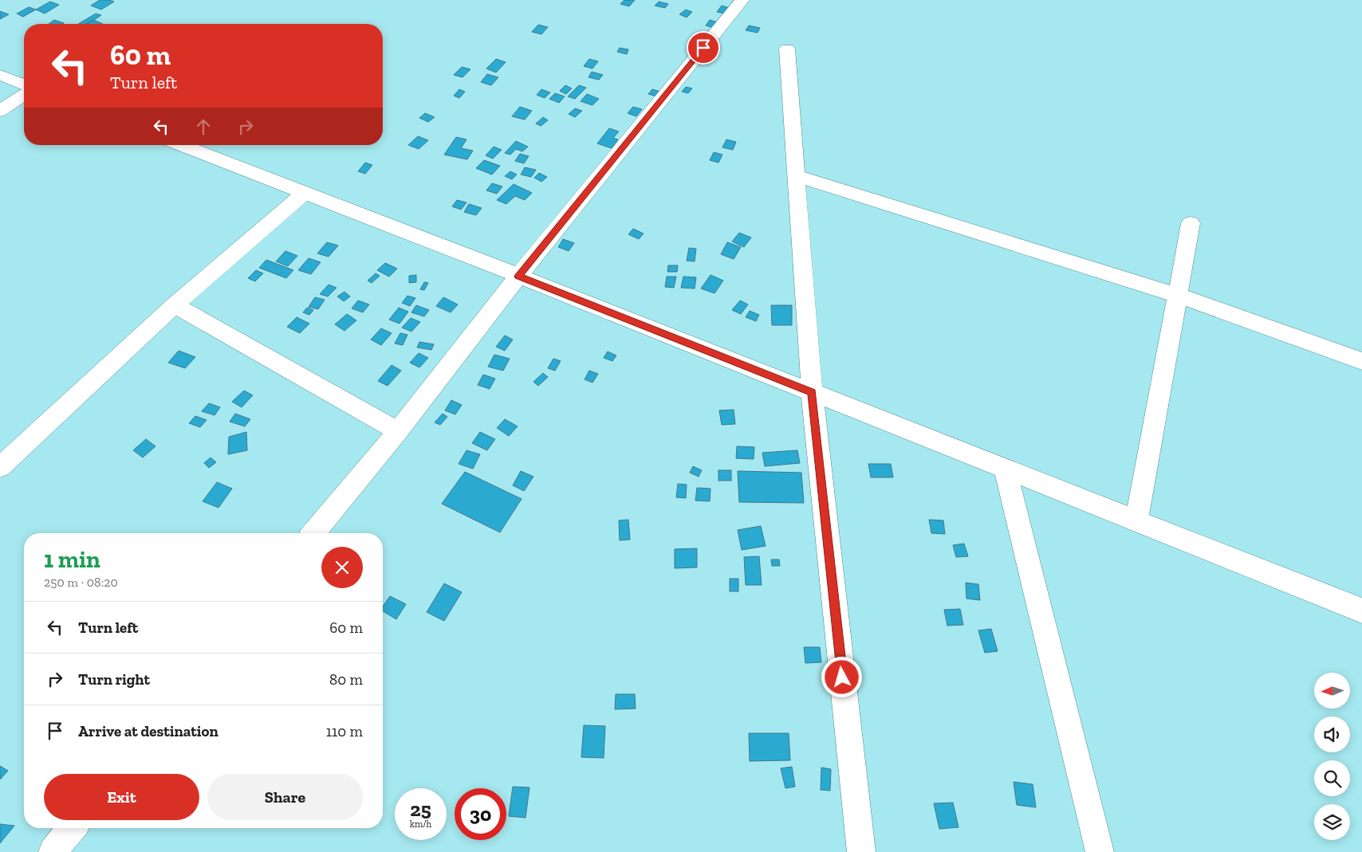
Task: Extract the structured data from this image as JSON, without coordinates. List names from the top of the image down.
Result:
{
  "north": "left",
  "page": {
    "turn": ["60 m", "Turn left"],
    "heading": ["1 min", "250 m · 08:20"],
    "list": [
      {
        "name": "Turn left",
        "value": "60 m"
      },
      {
        "name": "Turn right",
        "value": "80 m"
      },
      {
        "name": "Arrive at destination",
        "value": "110 m"
      }
    ],
    "buttons": ["Exit", "Share"],
    "speed": "25 km/h",
    "limit": "30"
  }
}
